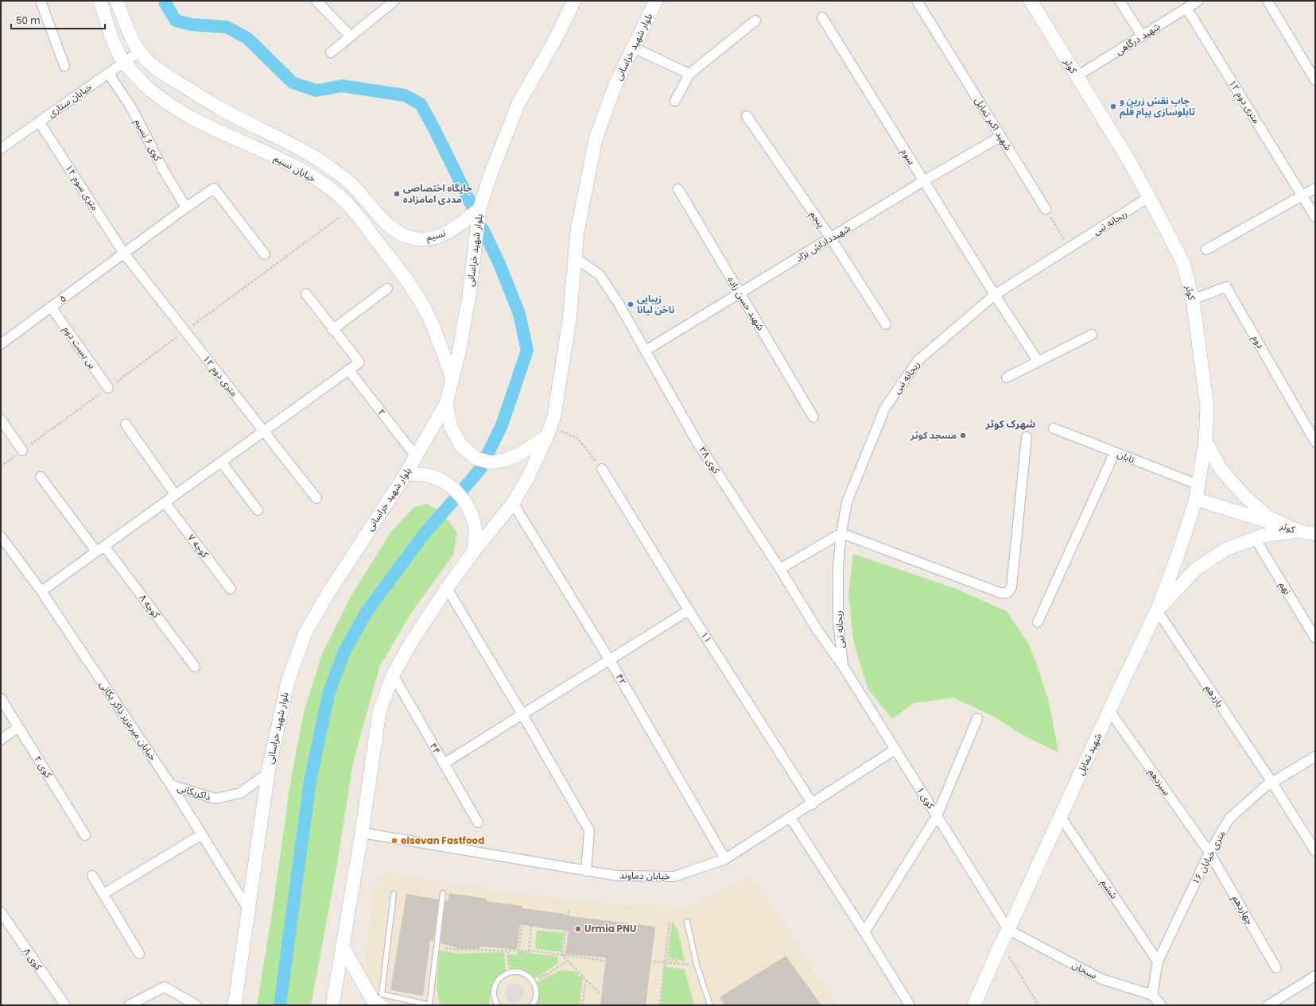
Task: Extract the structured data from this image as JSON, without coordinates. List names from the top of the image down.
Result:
{
  "streets": {
    "main road": [
      "بلوار شهید خراسانی",
      "کوثر",
      "خیابان نسیم",
      "نسیم",
      "شهید تمایل"
    ],
    "street": [
      "شهید درگاهی",
      "خیابان ستاری",
      "۱۲ متری دوم",
      "شهید اکبر تمایل",
      "کوی ۶ نسیم",
      "سوم",
      "۱۲ متری سوم",
      "پنجم",
      "ریحانه نبی",
      "شهیدداداش نژاد",
      "۵",
      "شهید حسن زاده",
      "دوم",
      "بن بست دوم",
      "۲",
      "تابان",
      "کوی ۳۸",
      "کوچه ۷",
      "نهم",
      "کوچه ۸",
      "۱۱",
      "۴۲",
      "یازدهم",
      "خیابان میرعزیز ذاکر یکانی",
      "۴۴",
      "کوی ۲",
      "سیزدهم",
      "ذاکریکانی",
      "کوی ۱",
      "۱۶ متری خیابان",
      "خیابان دماوند",
      "ششم",
      "چهاردهم",
      "کوی ۸",
      "سبحان"
    ]
  },
  "crossings": [
    ["شهید درگاهی", "کوثر"],
    ["شهید درگاهی", "۱۲ متری دوم"],
    ["بلوار شهید خراسانی", "خیابان نسیم"],
    ["بلوار شهید خراسانی", "نسیم"],
    ["بلوار شهید خراسانی", "۲"],
    ["بلوار شهید خراسانی", "کوی ۳۸"],
    ["بلوار شهید خراسانی", "۴۲"],
    ["بلوار شهید خراسانی", "خیابان میرعزیز ذاکر یکانی"],
    ["بلوار شهید خراسانی", "۴۴"],
    ["بلوار شهید خراسانی", "ذاکریکانی"],
    ["بلوار شهید خراسانی", "خیابان دماوند"],
    ["کوثر", "ریحانه نبی"],
    ["کوثر", "دوم"],
    ["کوثر", "تابان"],
    ["کوثر", "شهید تمایل"],
    ["خیابان ستاری", "کوی ۶ نسیم"],
    ["خیابان ستاری", "خیابان نسیم"],
    ["خیابان ستاری", "۱۲ متری سوم"],
    ["۱۲ متری دوم", "۱۲ متری سوم"],
    ["۱۲ متری دوم", "۵"],
    ["شهید اکبر تمایل", "شهیدداداش نژاد"],
    ["کوی ۶ نسیم", "۵"],
    ["سوم", "ریحانه نبی"],
    ["سوم", "شهیدداداش نژاد"],
    ["خیابان نسیم", "نسیم"],
    ["۱۲ متری سوم", "۵"],
    ["پنجم", "شهیدداداش نژاد"],
    ["ریحانه نبی", "کوی ۳۸"],
    ["ریحانه نبی", "کوی ۱"],
    ["شهیدداداش نژاد", "شهید حسن زاده"],
    ["شهیدداداش نژاد", "کوی ۳۸"],
    ["۵", "بن بست دوم"],
    ["کوی ۳۸", "کوی ۱"],
    ["۱۱", "خیابان دماوند"],
    ["۴۲", "خیابان دماوند"],
    ["یازدهم", "شهید تمایل"],
    ["یازدهم", "۱۶ متری خیابان"],
    ["خیابان میرعزیز ذاکر یکانی", "ذاکریکانی"],
    ["شهید تمایل", "سیزدهم"],
    ["شهید تمایل", "کوی ۱"],
    ["شهید تمایل", "ششم"],
    ["شهید تمایل", "سبحان"],
    ["سیزدهم", "۱۶ متری خیابان"],
    ["سیزدهم", "چهاردهم"],
    ["کوی ۱", "خیابان دماوند"],
    ["کوی ۱", "سبحان"],
    ["۱۶ متری خیابان", "ششم"],
    ["۱۶ متری خیابان", "چهاردهم"],
    ["۱۶ متری خیابان", "سبحان"]
  ],
  "districts": ["شهرک کوثر"],
  "places": [
    "چاپ نقش زرین و تابلوسازی پیام قلم",
    "جایگاه اختصاصی مددی امامزاده",
    "زیبایی ناخن لیانا",
    "مسجد کوثر",
    "elsevan Fastfood",
    "Urmia PNU"
  ],
  "scale_bar": "50 m"
}
